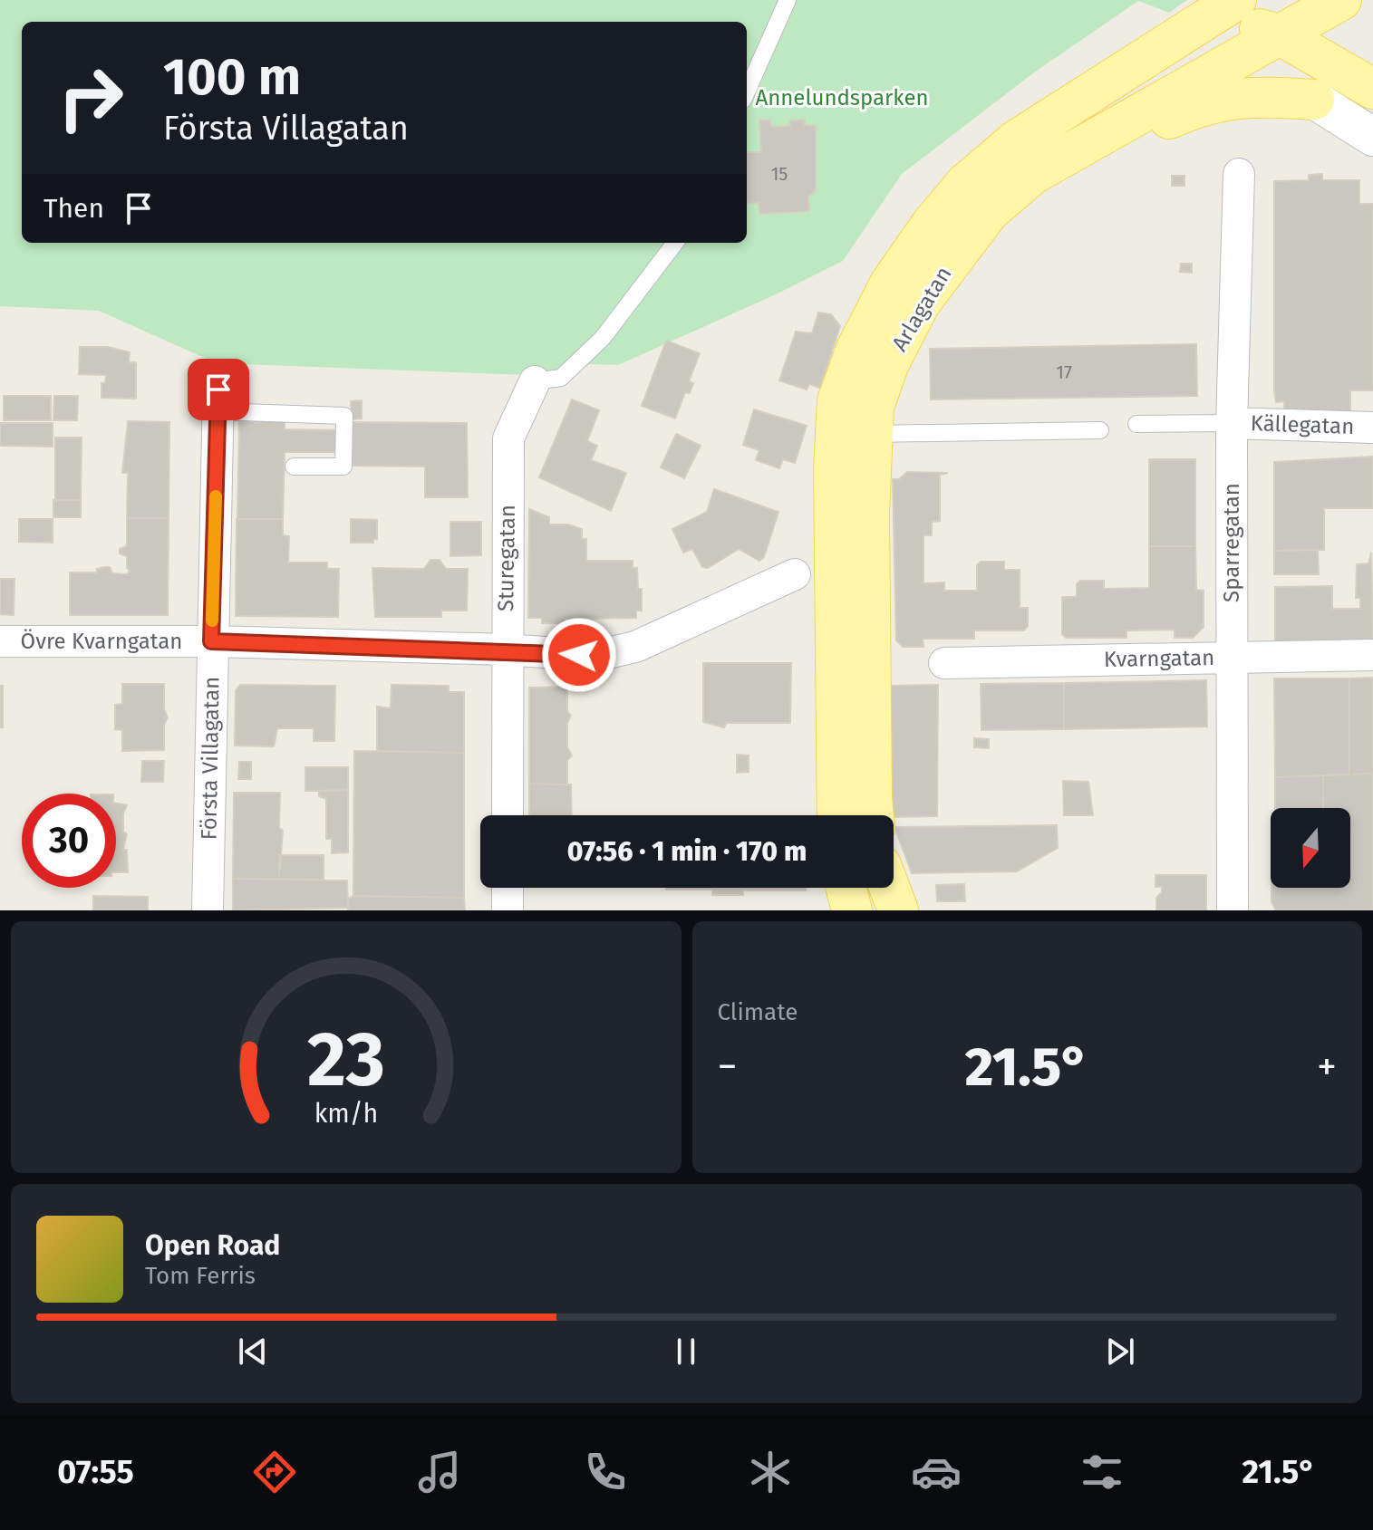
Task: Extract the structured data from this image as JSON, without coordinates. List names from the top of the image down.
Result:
{
  "streets": {
    "main road": ["Arlagatan"],
    "street": [
      "Källegatan",
      "Sparregatan",
      "Sturegatan",
      "Övre Kvarngatan",
      "Kvarngatan",
      "Första Villagatan"
    ]
  },
  "crossings": [
    ["Källegatan", "Sparregatan"],
    ["Sparregatan", "Kvarngatan"],
    ["Sturegatan", "Övre Kvarngatan"],
    ["Övre Kvarngatan", "Första Villagatan"]
  ],
  "parks": ["Annelundsparken"],
  "house_numbers": ["15", "17"],
  "north": "bottom",
  "page": {
    "turn": ["100 m", "Första Villagatan"],
    "then": "Then",
    "limit": "30",
    "trip": "07:56 · 1 min · 170 m",
    "tile": "Climate",
    "heat": ["−", "21.5°", "+"],
    "song": ["Open Road", "Tom Ferris"],
    "tabs": ["07:55", "21.5°"],
    "gauge": ["23", "km/h"]
  }
}
